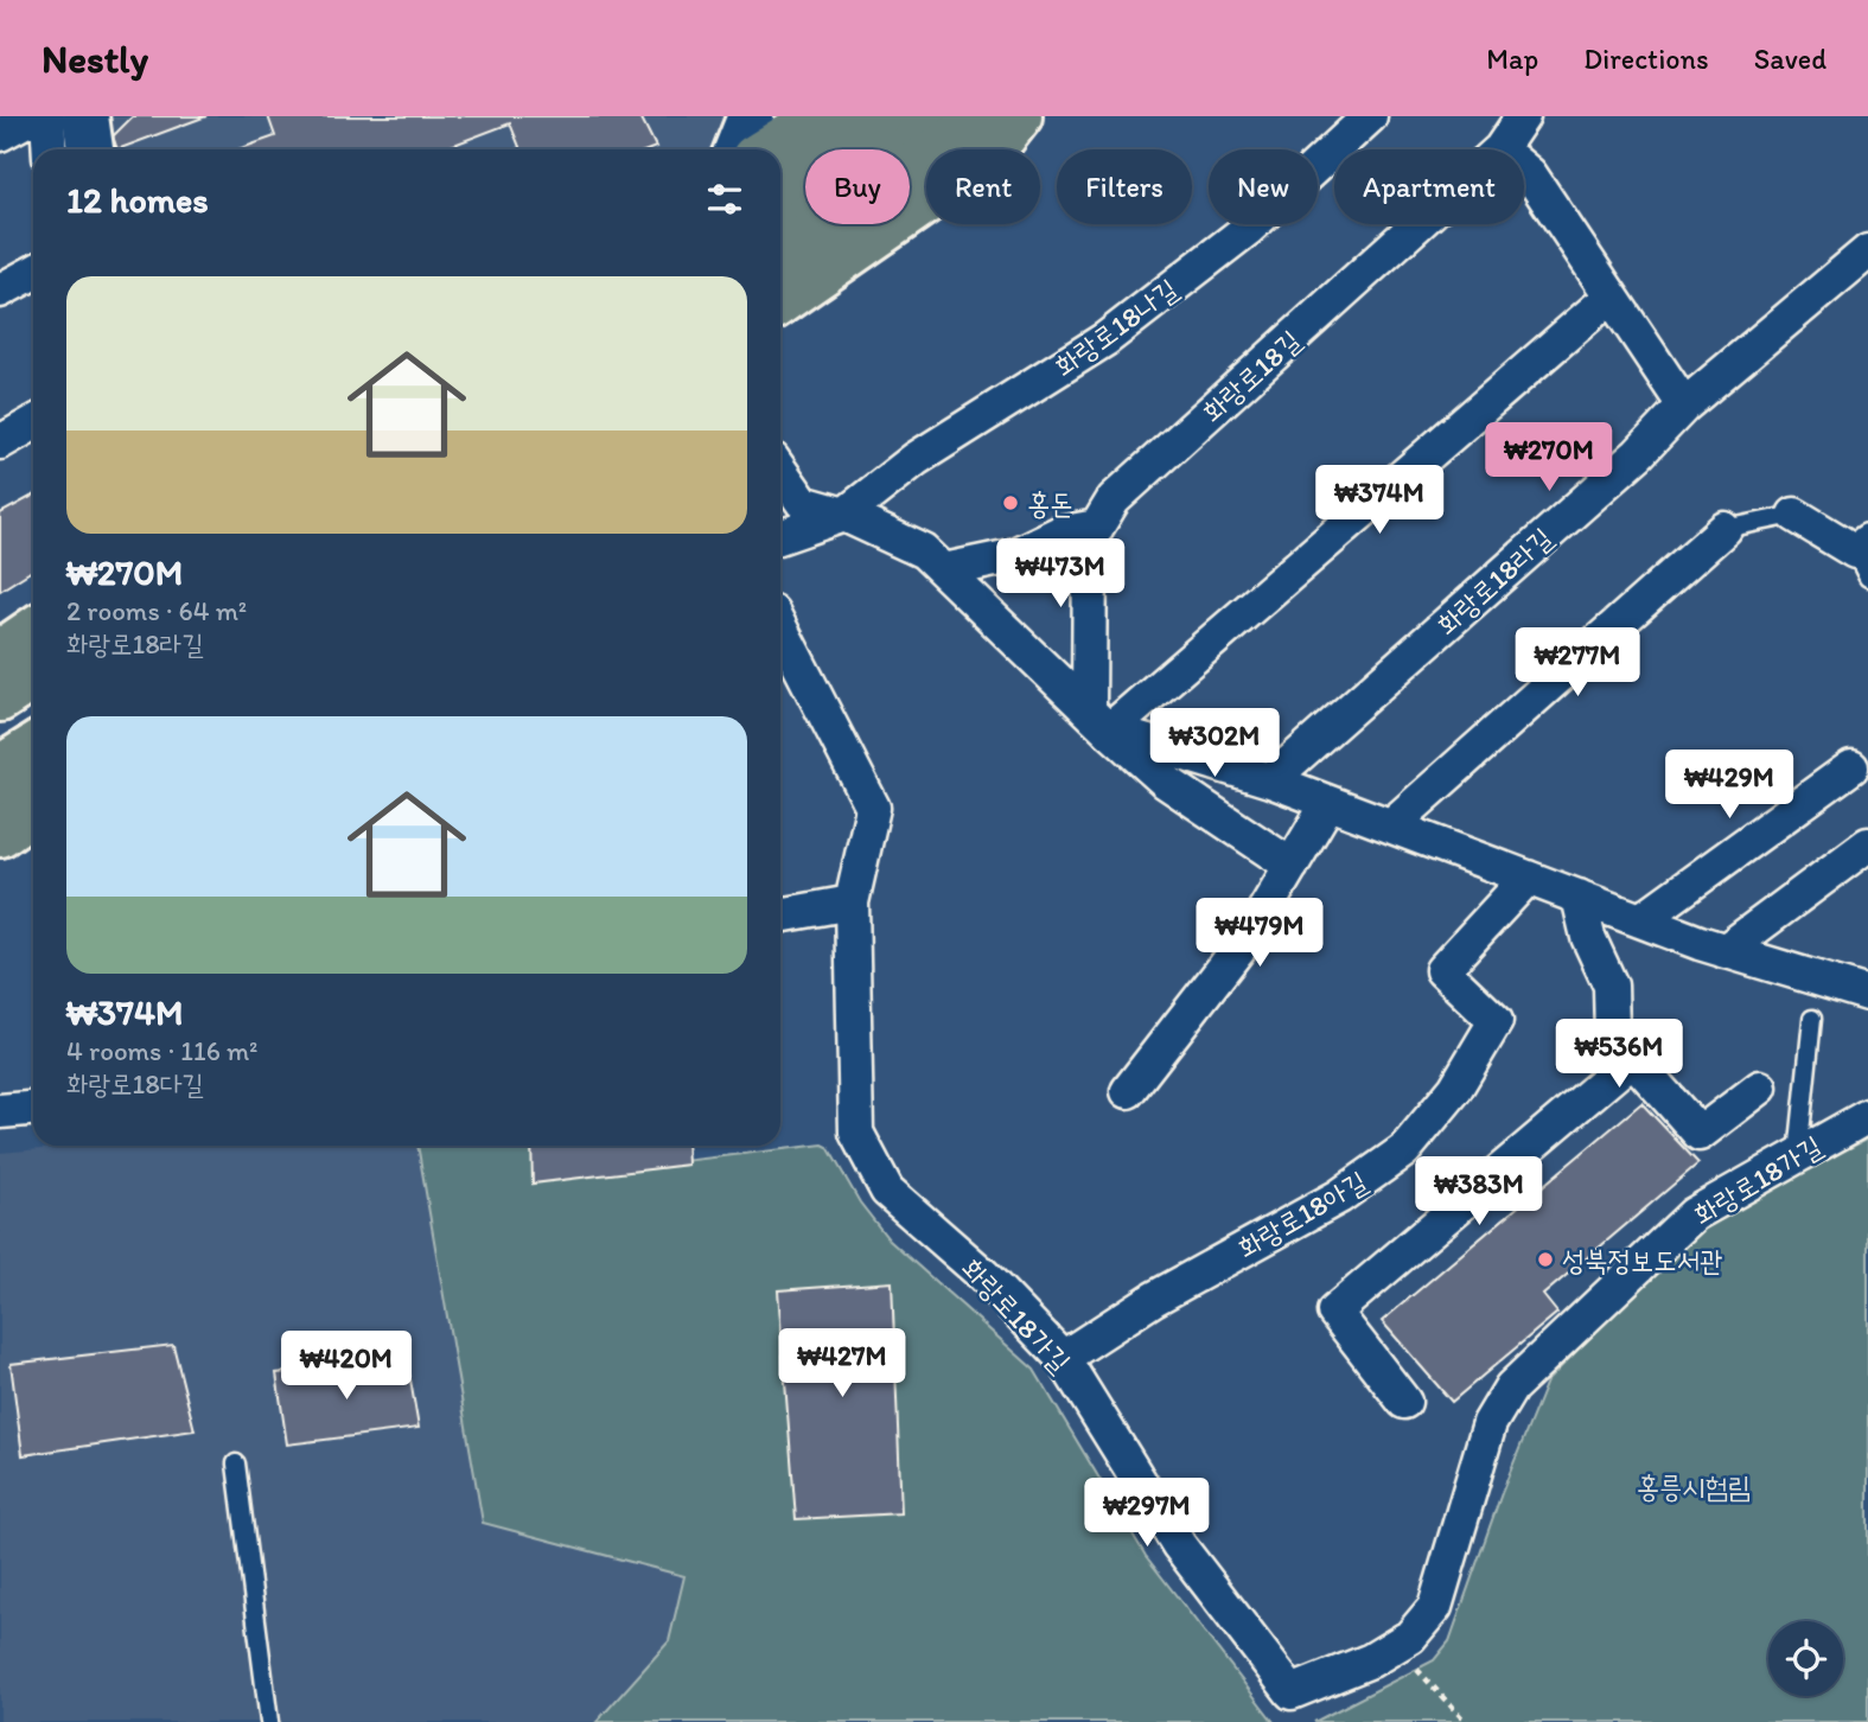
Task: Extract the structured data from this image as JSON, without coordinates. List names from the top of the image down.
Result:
{
  "streets": {
    "street": [
      "화랑로18나길",
      "화랑로18길",
      "화랑로18라길",
      "화랑로18가길",
      "화랑로18아길"
    ]
  },
  "crossings": [
    ["화랑로18가길", "화랑로18아길"]
  ],
  "parks": ["홍릉시험림"],
  "places": ["홍돈", "성북정보도서관"],
  "page": {
    "header": "Nestly",
    "nav": ["Map", "Directions", "Saved"],
    "chip": [
      "Buy",
      "Rent",
      "Filters",
      "New",
      "Apartment"
    ],
    "heading": "12 homes",
    "list": [
      {
        "name": "₩270M",
        "note": "2 rooms · 64 m² · 화랑로18라길"
      },
      {
        "name": "₩374M",
        "note": "4 rooms · 116 m² · 화랑로18다길"
      }
    ],
    "price": [
      "₩270M",
      "₩374M",
      "₩473M",
      "₩277M",
      "₩302M",
      "₩429M",
      "₩479M",
      "₩536M",
      "₩383M",
      "₩427M",
      "₩420M",
      "₩297M"
    ]
  }
}
